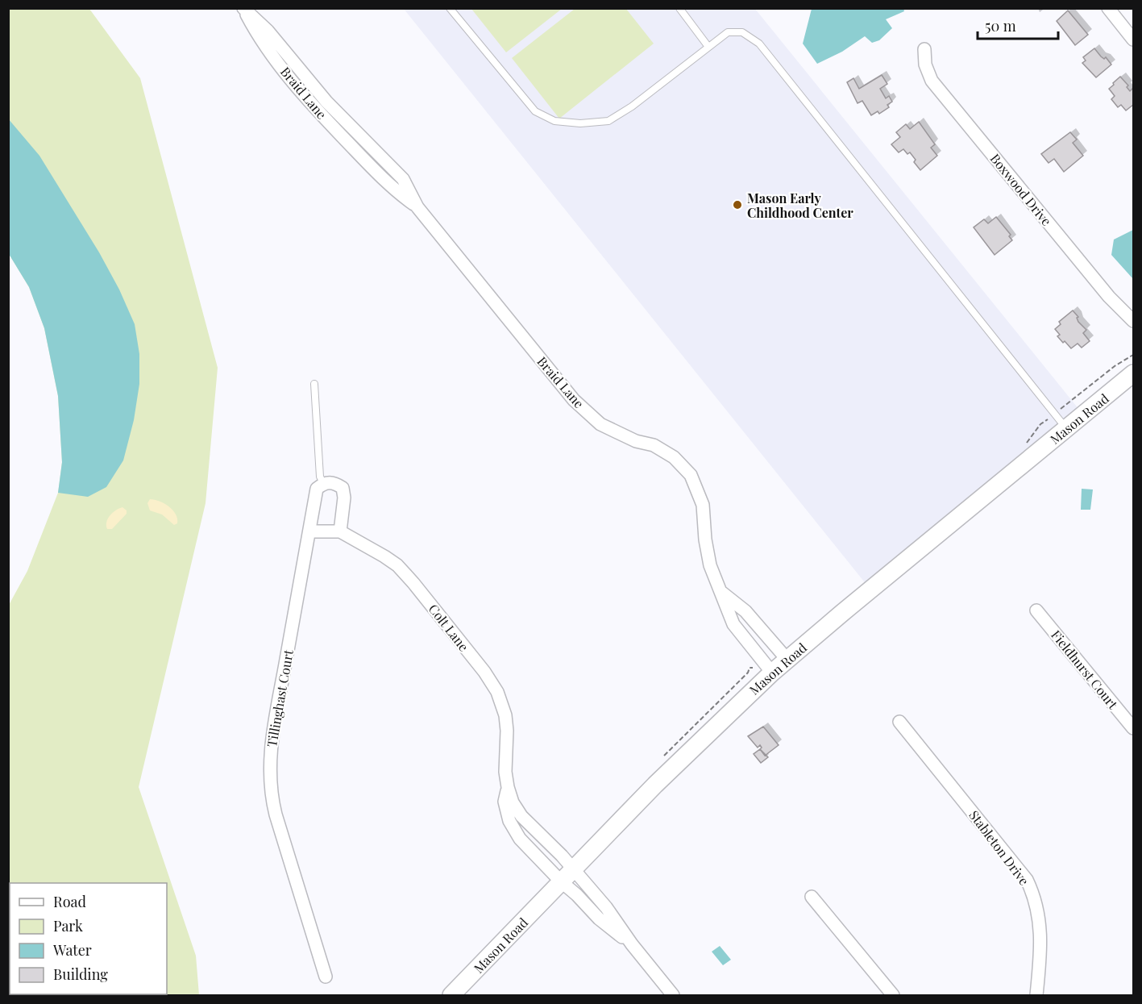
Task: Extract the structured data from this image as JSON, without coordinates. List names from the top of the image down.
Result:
{
  "streets": {
    "main road": ["Mason Road"],
    "street": [
      "Braid Lane",
      "Boxwood Drive",
      "Colt Lane",
      "Fieldhurst Court",
      "Tillinghast Court",
      "Stableton Drive"
    ]
  },
  "crossings": [
    ["Braid Lane", "Mason Road"],
    ["Mason Road", "Colt Lane"],
    ["Colt Lane", "Tillinghast Court"]
  ],
  "places": ["Mason Early Childhood Center"],
  "legend": [
    "Road",
    "Park",
    "Water",
    "Building"
  ],
  "scale_bar": "50 m"
}
